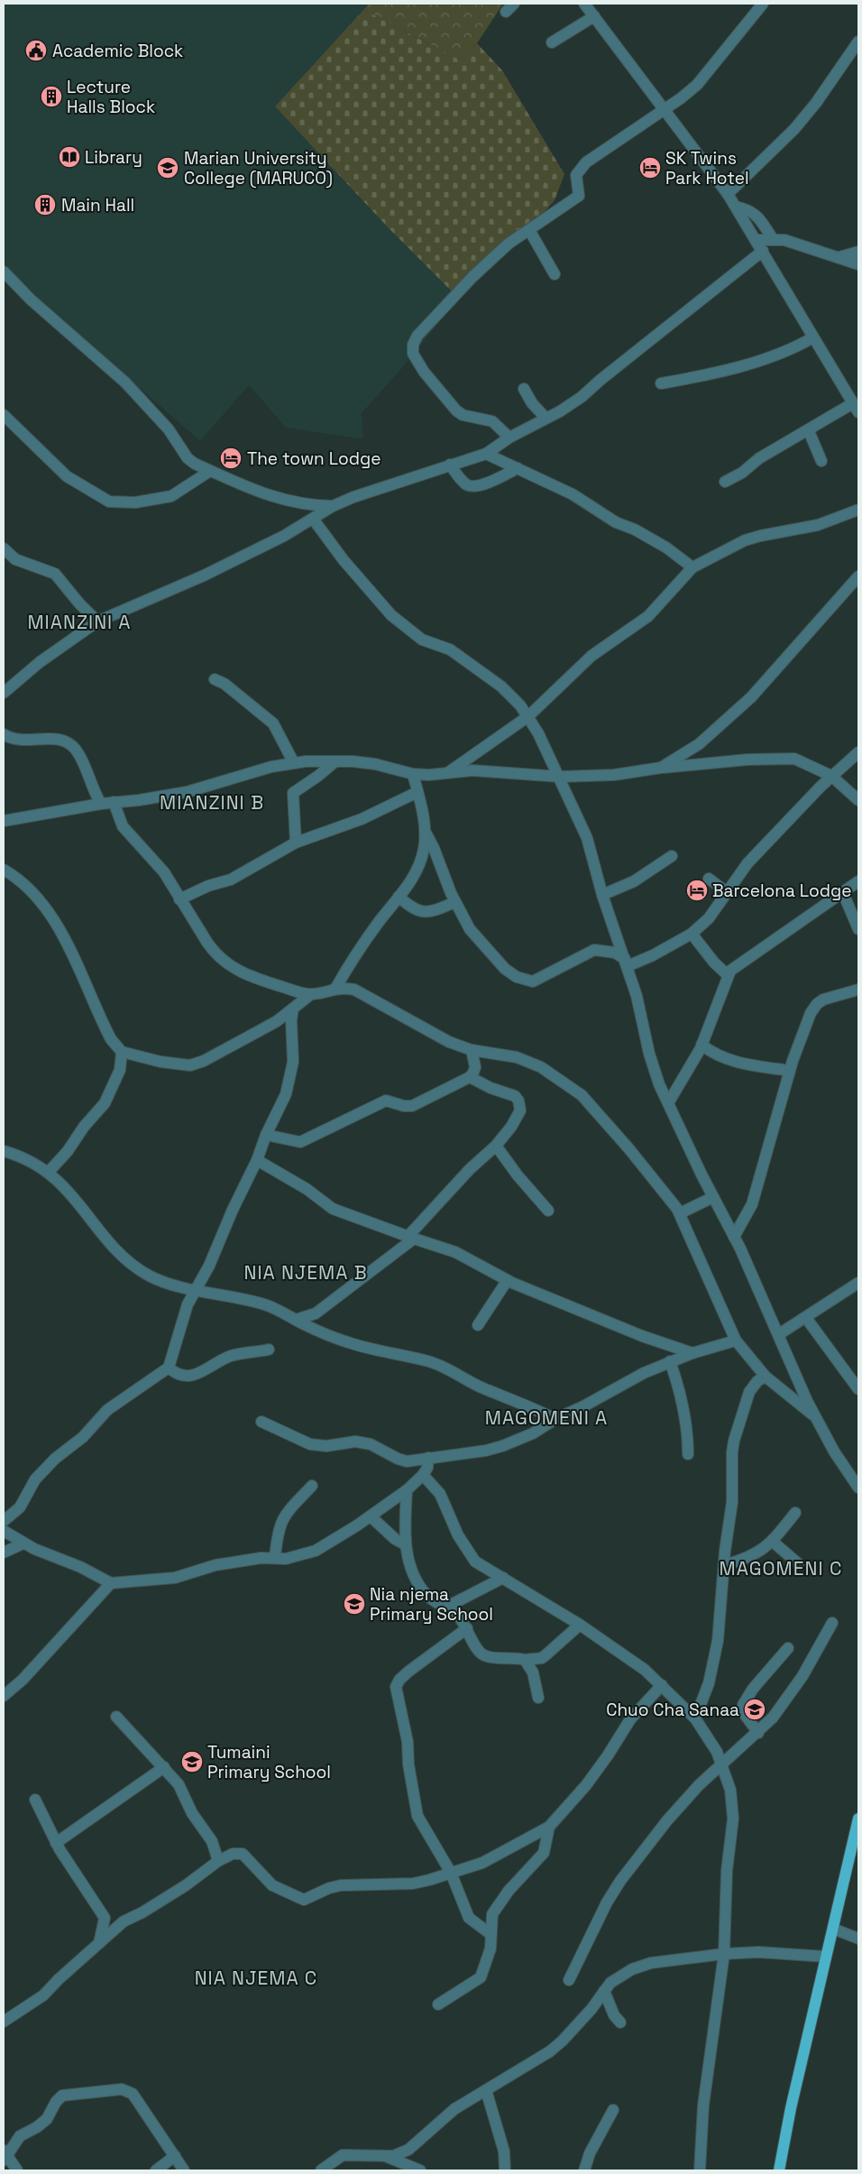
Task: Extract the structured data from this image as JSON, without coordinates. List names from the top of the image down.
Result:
{
  "districts": [
    "MIANZINI A",
    "MIANZINI B",
    "NIA NJEMA B",
    "MAGOMENI A",
    "MAGOMENI C",
    "NIA NJEMA C"
  ],
  "places": {
    "public building": ["Academic Block"],
    "building": ["Lecture Halls Block", "Main Hall"],
    "library": ["Library"],
    "school or university": [
      "Marian University College (MARUCO)",
      "Nia njema Primary School",
      "Chuo Cha Sanaa",
      "Tumaini Primary School"
    ],
    "hotel": ["SK Twins Park Hotel", "The town Lodge", "Barcelona Lodge"]
  }
}
